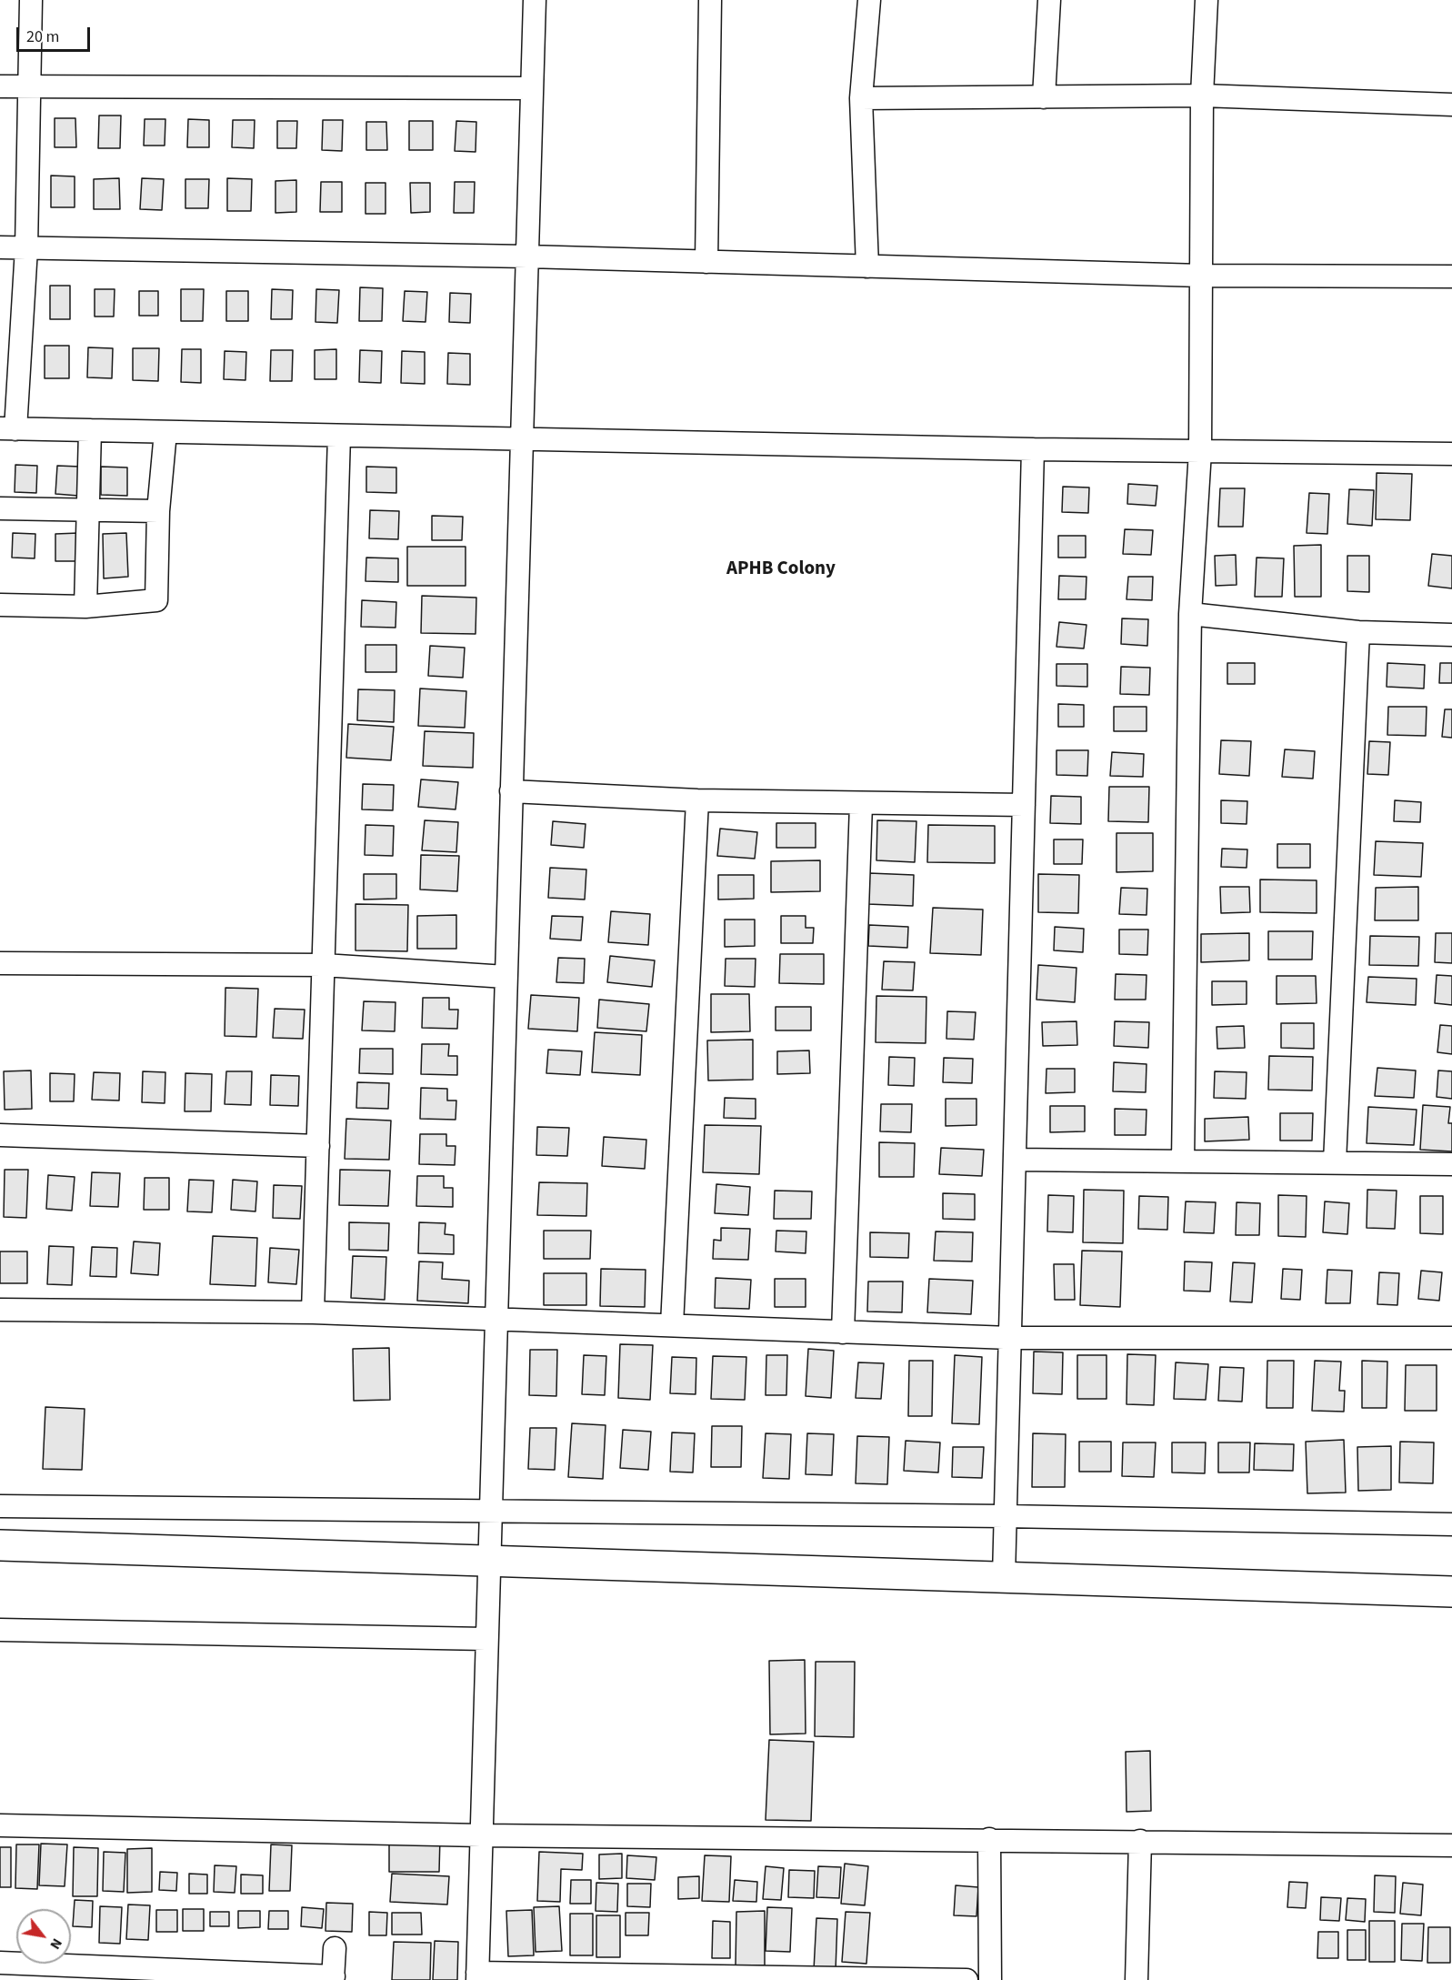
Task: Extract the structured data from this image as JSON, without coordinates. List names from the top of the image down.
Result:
{
  "districts": ["APHB Colony"],
  "scale_bar": "20 m",
  "north": "bottom right"
}
